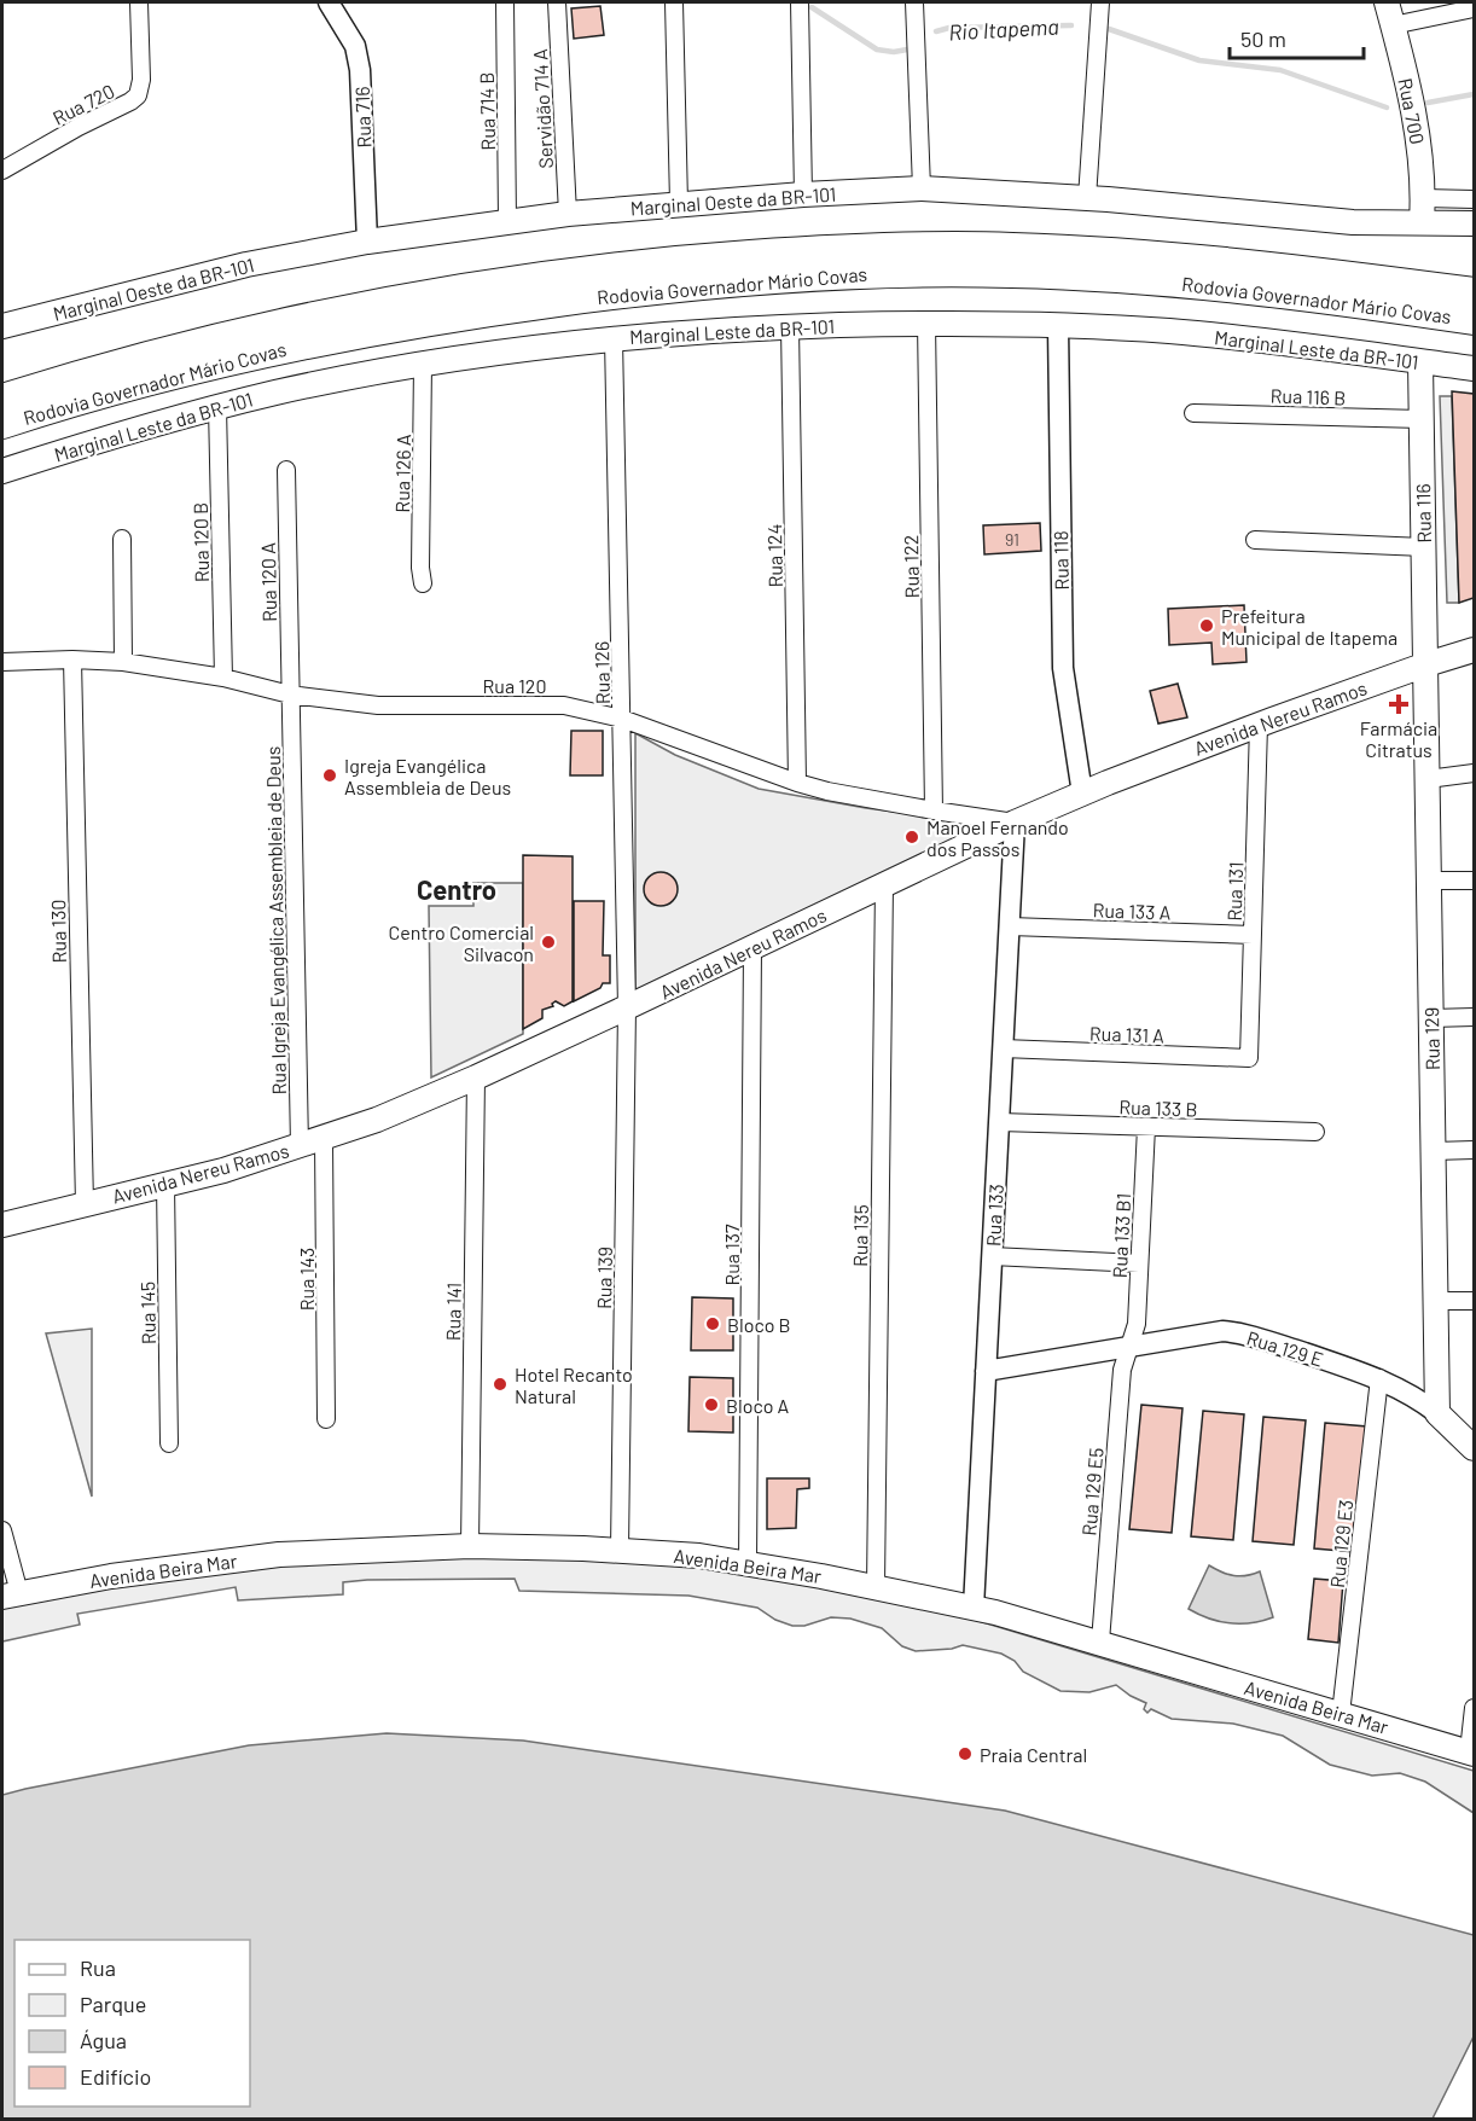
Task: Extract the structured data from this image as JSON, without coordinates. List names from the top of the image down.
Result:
{
  "streets": {
    "highway": ["Rodovia Governador Mário Covas"],
    "main road": [
      "Rua 700",
      "Marginal Oeste da BR-101",
      "Marginal Leste da BR-101",
      "Rua 116",
      "Avenida Nereu Ramos",
      "Rua 129",
      "Rua 129 E",
      "Avenida Beira Mar"
    ],
    "street": [
      "Rua 720",
      "Servidão 714 A",
      "Rua 714 B",
      "Rua 716",
      "Rua 116 B",
      "Rua 126 A",
      "Rua 120 B",
      "Rua 124",
      "Rua 118",
      "Rua 122",
      "Rua 120 A",
      "Rua 126",
      "Rua 120",
      "Rua 131",
      "Rua 133 A",
      "Rua Igreja Evangélica Assembleia de Deus",
      "Rua 130",
      "Rua 131 A",
      "Rua 133 B",
      "Rua 133",
      "Rua 135",
      "Rua 133 B1",
      "Rua 137",
      "Rua 139",
      "Rua 143",
      "Rua 141",
      "Rua 145",
      "Rua 129 E5",
      "Rua 129 E3"
    ]
  },
  "crossings": [
    ["Servidão 714 A", "Marginal Oeste da BR-101"],
    ["Rua 714 B", "Marginal Oeste da BR-101"],
    ["Rua 700", "Marginal Oeste da BR-101"],
    ["Rua 716", "Marginal Oeste da BR-101"],
    ["Marginal Leste da BR-101", "Rua 126 A"],
    ["Marginal Leste da BR-101", "Rua 116"],
    ["Marginal Leste da BR-101", "Rua 120 B"],
    ["Marginal Leste da BR-101", "Rua 124"],
    ["Marginal Leste da BR-101", "Rua 118"],
    ["Marginal Leste da BR-101", "Rua 122"],
    ["Marginal Leste da BR-101", "Rua 126"],
    ["Rua 116 B", "Rua 116"],
    ["Rua 116", "Avenida Nereu Ramos"],
    ["Rua 116", "Rua 129"],
    ["Rua 120 B", "Rua 120"],
    ["Rua 124", "Rua 120"],
    ["Rua 118", "Avenida Nereu Ramos"],
    ["Rua 122", "Rua 120"],
    ["Rua 120 A", "Rua 120"],
    ["Rua 120 A", "Rua Igreja Evangélica Assembleia de Deus"],
    ["Rua 126", "Rua 120"],
    ["Rua 126", "Avenida Nereu Ramos"],
    ["Rua 126", "Rua 139"],
    ["Rua 120", "Avenida Nereu Ramos"],
    ["Rua 120", "Rua Igreja Evangélica Assembleia de Deus"],
    ["Rua 120", "Rua 130"],
    ["Rua 120", "Rua 133"],
    ["Avenida Nereu Ramos", "Rua 131"],
    ["Avenida Nereu Ramos", "Rua Igreja Evangélica Assembleia de Deus"],
    ["Avenida Nereu Ramos", "Rua 130"],
    ["Avenida Nereu Ramos", "Rua 129"],
    ["Avenida Nereu Ramos", "Rua 133"],
    ["Avenida Nereu Ramos", "Rua 135"],
    ["Avenida Nereu Ramos", "Rua 137"],
    ["Avenida Nereu Ramos", "Rua 139"],
    ["Avenida Nereu Ramos", "Rua 143"],
    ["Avenida Nereu Ramos", "Rua 141"],
    ["Avenida Nereu Ramos", "Rua 145"],
    ["Rua 131", "Rua 133 A"],
    ["Rua 131", "Rua 131 A"],
    ["Rua 133 A", "Rua 133"],
    ["Rua 131 A", "Rua 133"],
    ["Rua 129", "Rua 129 E"],
    ["Rua 133 B", "Rua 133"],
    ["Rua 133 B", "Rua 133 B1"],
    ["Rua 133", "Rua 129 E"],
    ["Rua 133", "Avenida Beira Mar"],
    ["Rua 135", "Avenida Beira Mar"],
    ["Rua 133 B1", "Rua 129 E"],
    ["Rua 133 B1", "Rua 129 E5"],
    ["Rua 137", "Avenida Beira Mar"],
    ["Rua 139", "Avenida Beira Mar"],
    ["Rua 141", "Avenida Beira Mar"],
    ["Rua 129 E", "Rua 129 E5"],
    ["Rua 129 E", "Rua 129 E3"],
    ["Rua 129 E5", "Avenida Beira Mar"],
    ["Rua 129 E3", "Avenida Beira Mar"]
  ],
  "districts": ["Centro"],
  "water": ["Rio Itapema"],
  "places": {
    "other": [
      "Prefeitura Municipal de Itapema",
      "Igreja Evangélica Assembleia de Deus",
      "Manoel Fernando dos Passos",
      "Centro Comercial Silvacon",
      "Bloco B",
      "Hotel Recanto Natural",
      "Bloco A",
      "Praia Central"
    ],
    "health": ["Farmácia Citratus"]
  },
  "house_numbers": ["91"],
  "legend": [
    "Rua",
    "Parque",
    "Água",
    "Edifício"
  ],
  "scale_bar": "50 m"
}
